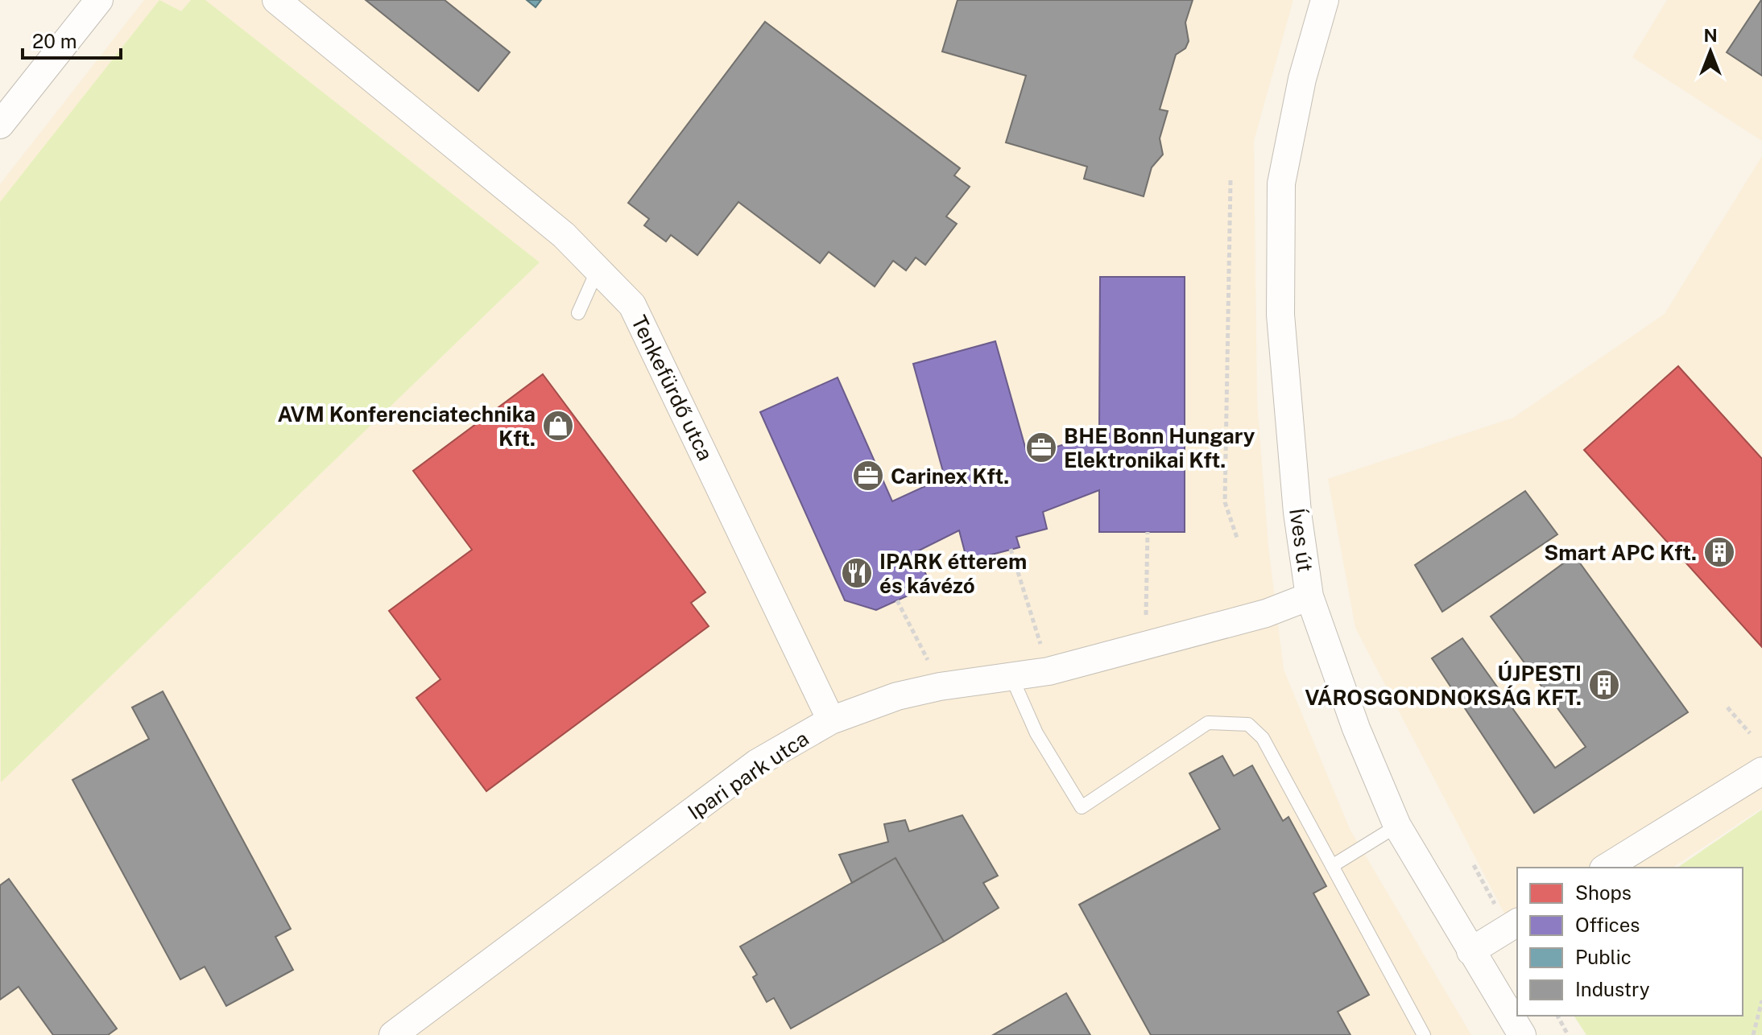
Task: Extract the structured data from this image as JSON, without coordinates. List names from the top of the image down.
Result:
{
  "streets": {
    "street": ["Tenkefürdő utca", "Íves út", "Ipari park utca"]
  },
  "crossings": [
    ["Tenkefürdő utca", "Ipari park utca"],
    ["Íves út", "Ipari park utca"]
  ],
  "places": {
    "shop": ["AVM Konferenciatechnika Kft."],
    "office": ["BHE Bonn Hungary Elektronikai Kft.", "Carinex Kft."],
    "building": ["Smart APC Kft.", "ÚJPESTI VÁROSGONDNOKSÁG KFT."],
    "restaurant": ["IPARK étterem és kávézó"]
  },
  "legend": [
    "Shops",
    "Offices",
    "Public",
    "Industry"
  ],
  "scale_bar": "20 m",
  "north": "top"
}
